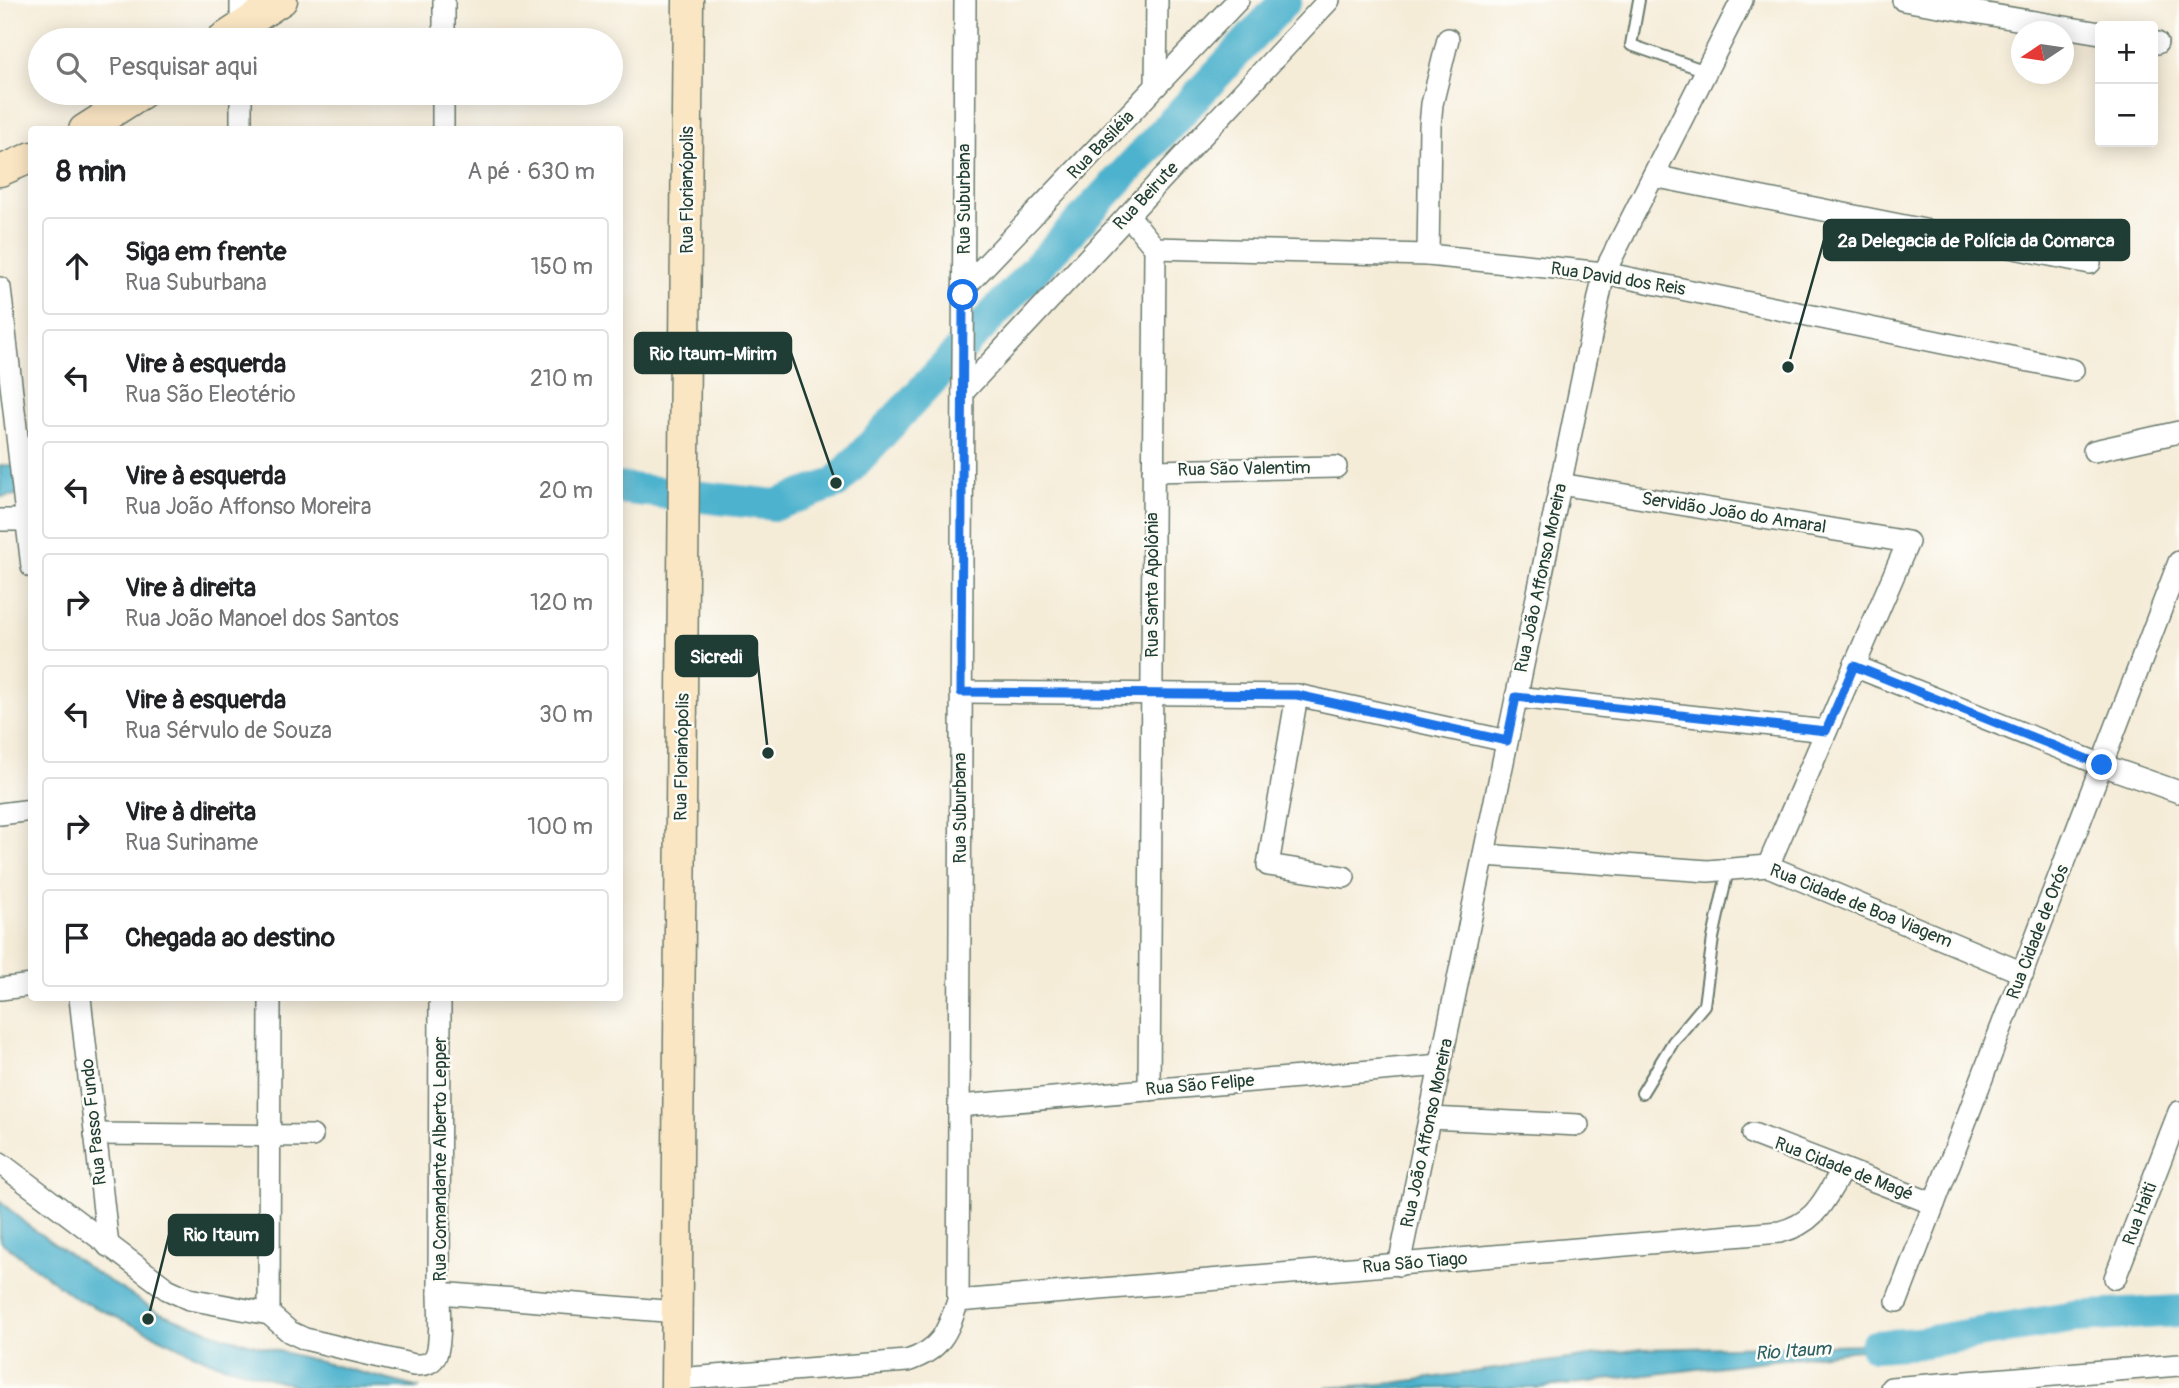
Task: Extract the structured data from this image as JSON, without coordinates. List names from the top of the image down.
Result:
{
  "streets": {
    "main road": ["Rua Florianópolis"],
    "street": [
      "Rua Basiléia",
      "Rua Beirute",
      "Rua Suburbana",
      "Rua David dos Reis",
      "Rua São Valentim",
      "Servidão João do Amaral",
      "Rua João Affonso Moreira",
      "Rua Santa Apolônia",
      "Rua Cidade de Boa Viagem",
      "Rua Cidade de Orós",
      "Rua São Felipe",
      "Rua Passo Fundo",
      "Rua Comandante Alberto Lepper",
      "Rua Cidade de Magé",
      "Rua Haiti",
      "Rua São Tiago"
    ]
  },
  "crossings": [
    ["Rua Basiléia", "Rua Suburbana"],
    ["Rua Florianópolis", "Rua Suburbana"],
    ["Rua Florianópolis", "Rua Comandante Alberto Lepper"],
    ["Rua Beirute", "Rua Suburbana"],
    ["Rua Suburbana", "Rua São Felipe"],
    ["Rua Suburbana", "Rua São Tiago"],
    ["Rua David dos Reis", "Rua João Affonso Moreira"],
    ["Rua David dos Reis", "Rua Santa Apolônia"],
    ["Rua São Valentim", "Rua Santa Apolônia"],
    ["Servidão João do Amaral", "Rua João Affonso Moreira"],
    ["Rua João Affonso Moreira", "Rua Cidade de Boa Viagem"],
    ["Rua João Affonso Moreira", "Rua São Felipe"],
    ["Rua João Affonso Moreira", "Rua São Tiago"],
    ["Rua Santa Apolônia", "Rua São Felipe"],
    ["Rua Cidade de Boa Viagem", "Rua Cidade de Orós"],
    ["Rua Cidade de Orós", "Rua Cidade de Magé"],
    ["Rua Cidade de Magé", "Rua São Tiago"]
  ],
  "water": ["Rio Itaum"],
  "places": [
    "2ª Delegacia de Polícia da Comarca",
    "Rio Itaum-Mirim",
    "Sicredi",
    "Rio Itaum"
  ],
  "north": "left",
  "page": {
    "map_buttons": ["+", "−"],
    "search": "Pesquisar aqui",
    "heading": ["8 min", "A pé · 630 m"],
    "list": [
      ["Siga em frente", "Rua Suburbana", "150 m"],
      ["Vire à esquerda", "Rua São Eleotério", "210 m"],
      ["Vire à esquerda", "Rua João Affonso Moreira", "20 m"],
      ["Vire à direita", "Rua João Manoel dos Santos", "120 m"],
      ["Vire à esquerda", "Rua Sérvulo de Souza", "30 m"],
      ["Vire à direita", "Rua Suriname", "100 m"],
      "Chegada ao destino"
    ]
  }
}
